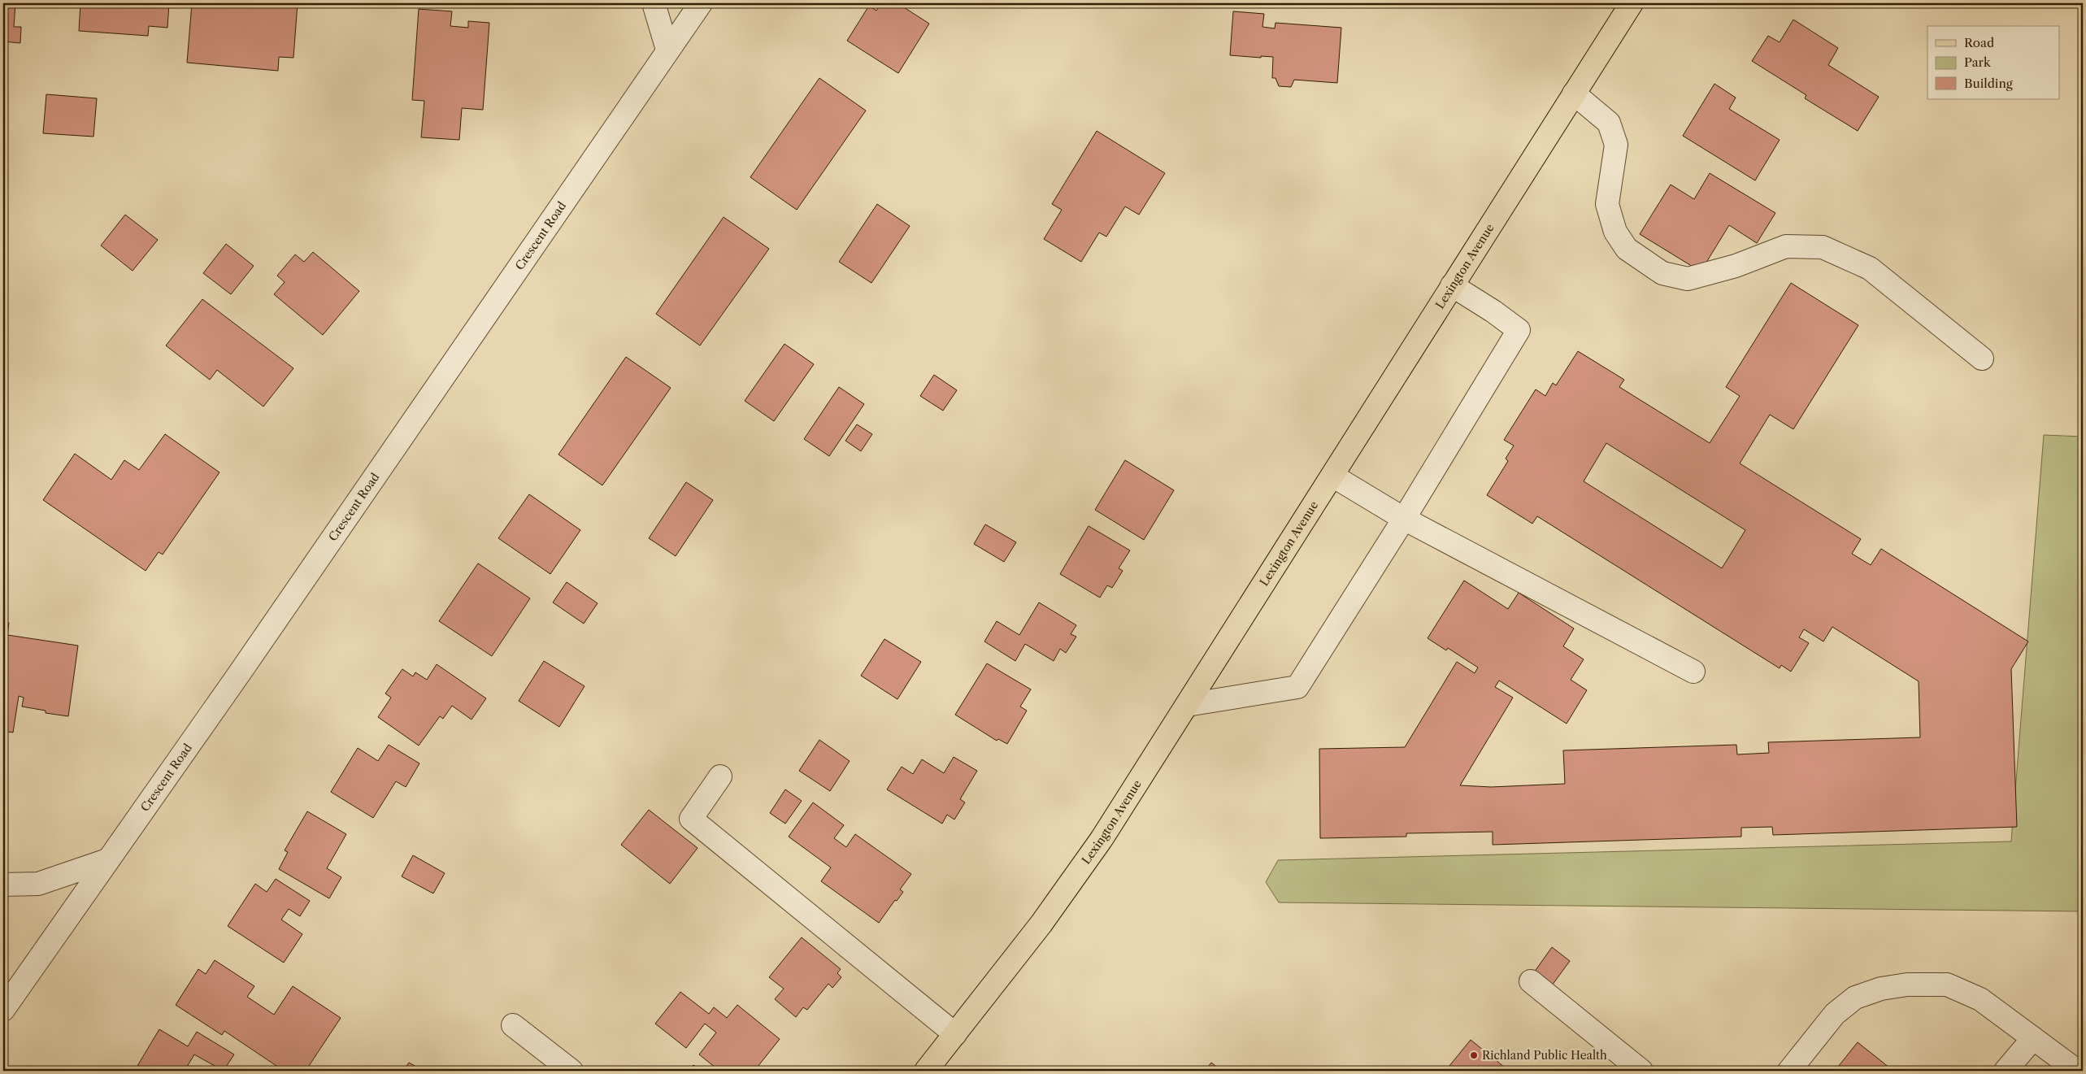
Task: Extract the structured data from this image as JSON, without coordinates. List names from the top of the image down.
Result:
{
  "streets": {
    "main road": ["Lexington Avenue"],
    "street": ["Crescent Road"]
  },
  "places": ["Richland Public Health"],
  "legend": ["Road", "Park", "Building"]
}
